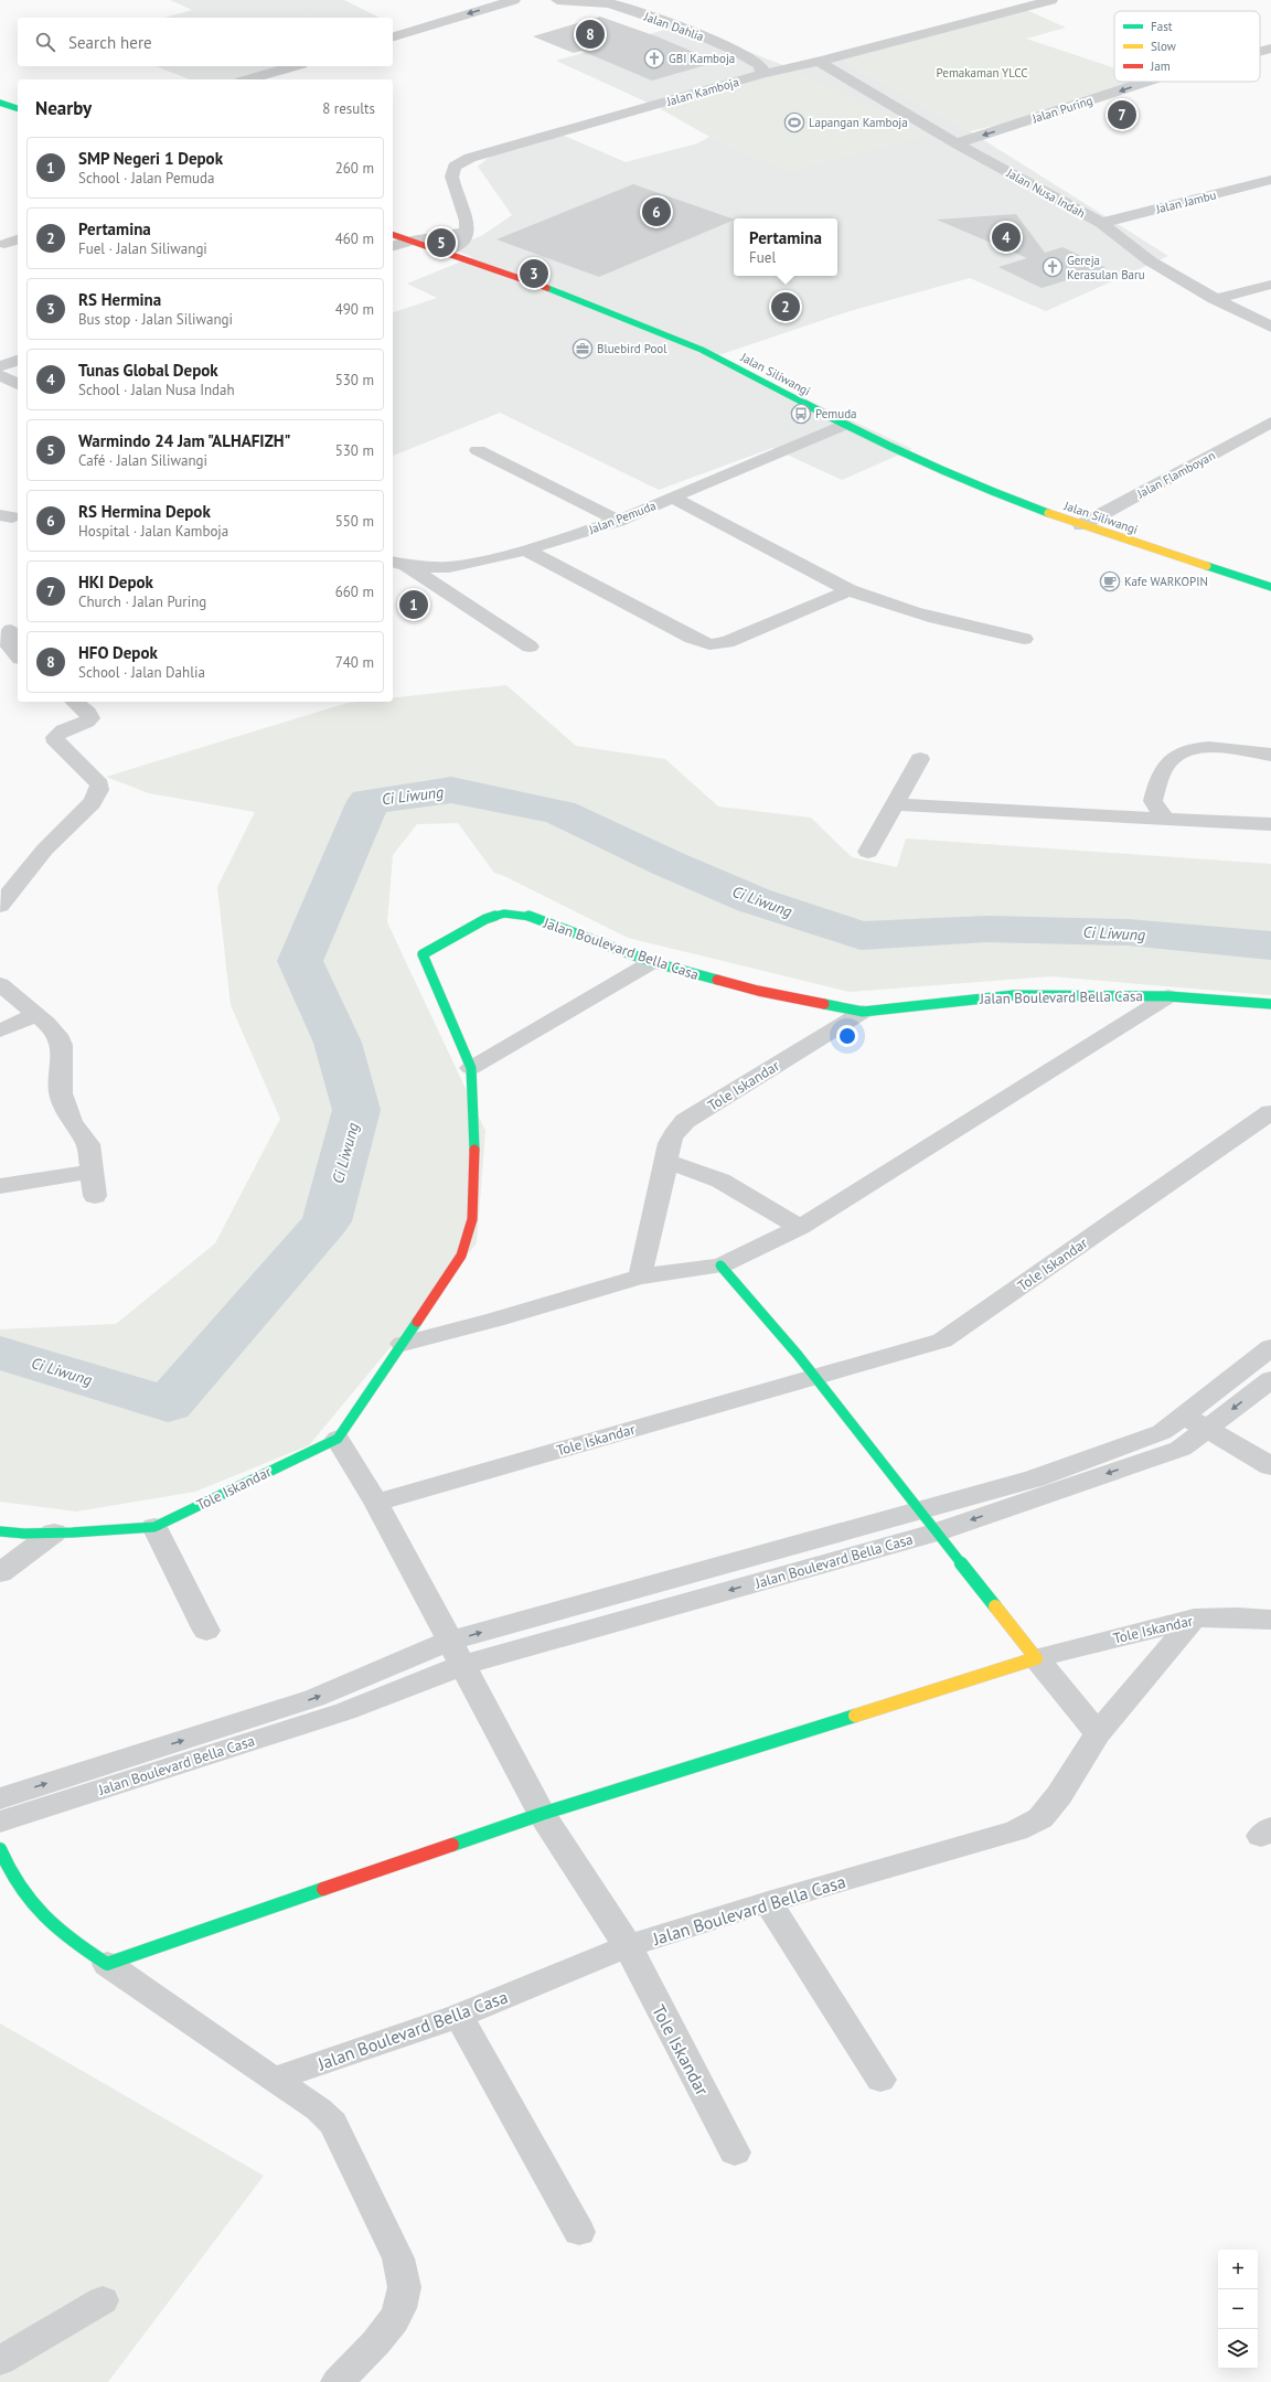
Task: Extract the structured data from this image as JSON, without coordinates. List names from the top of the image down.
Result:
{
  "streets": {
    "street": [
      "Jalan Dahlia",
      "Jalan Kamboja",
      "Jalan Puring",
      "Jalan Nusa Indah",
      "Jalan Jambu",
      "Jalan Siliwangi",
      "Jalan Flamboyan",
      "Jalan Pemuda",
      "Jalan Boulevard Bella Casa",
      "Tole Iskandar"
    ]
  },
  "crossings": [
    ["Jalan Dahlia", "Jalan Kamboja"],
    ["Jalan Kamboja", "Jalan Nusa Indah"],
    ["Jalan Puring", "Jalan Nusa Indah"],
    ["Jalan Nusa Indah", "Jalan Jambu"],
    ["Jalan Siliwangi", "Jalan Flamboyan"],
    ["Jalan Siliwangi", "Jalan Pemuda"],
    ["Jalan Boulevard Bella Casa", "Tole Iskandar"]
  ],
  "one_way": ["Jalan Puring"],
  "water": ["Ci Liwung"],
  "parks": ["Pemakaman YLCC"],
  "places": {
    "church": ["GBI Kamboja", "Gereja Kerasulan Baru"],
    "sports": ["Lapangan Kamboja"],
    "office": ["Bluebird Pool"],
    "bus stop": ["Pemuda"],
    "cafe": ["Kafe WARKOPIN"]
  },
  "legend": ["Fast", "Slow", "Jam"],
  "page": {
    "pins": [
      "8",
      "7",
      "6",
      "4",
      "5",
      "3",
      "2",
      "1"
    ],
    "search": "Search here",
    "heading": ["Nearby", "8 results"],
    "list": [
      {
        "mark": "1",
        "name": "SMP Negeri 1 Depok",
        "note": "School · Jalan Pemuda",
        "value": "260 m"
      },
      {
        "mark": "2",
        "name": "Pertamina",
        "note": "Fuel · Jalan Siliwangi",
        "value": "460 m"
      },
      {
        "mark": "3",
        "name": "RS Hermina",
        "note": "Bus stop · Jalan Siliwangi",
        "value": "490 m"
      },
      {
        "mark": "4",
        "name": "Tunas Global Depok",
        "note": "School · Jalan Nusa Indah",
        "value": "530 m"
      },
      {
        "mark": "5",
        "name": "Warmindo 24 Jam \"ALHAFIZH\"",
        "note": "Café · Jalan Siliwangi",
        "value": "530 m"
      },
      {
        "mark": "6",
        "name": "RS Hermina Depok",
        "note": "Hospital · Jalan Kamboja",
        "value": "550 m"
      },
      {
        "mark": "7",
        "name": "HKI Depok",
        "note": "Church · Jalan Puring",
        "value": "660 m"
      },
      {
        "mark": "8",
        "name": "HFO Depok",
        "note": "School · Jalan Dahlia",
        "value": "740 m"
      }
    ],
    "popup": ["Pertamina", "Fuel"],
    "map_buttons": ["+", "−"]
  }
}
